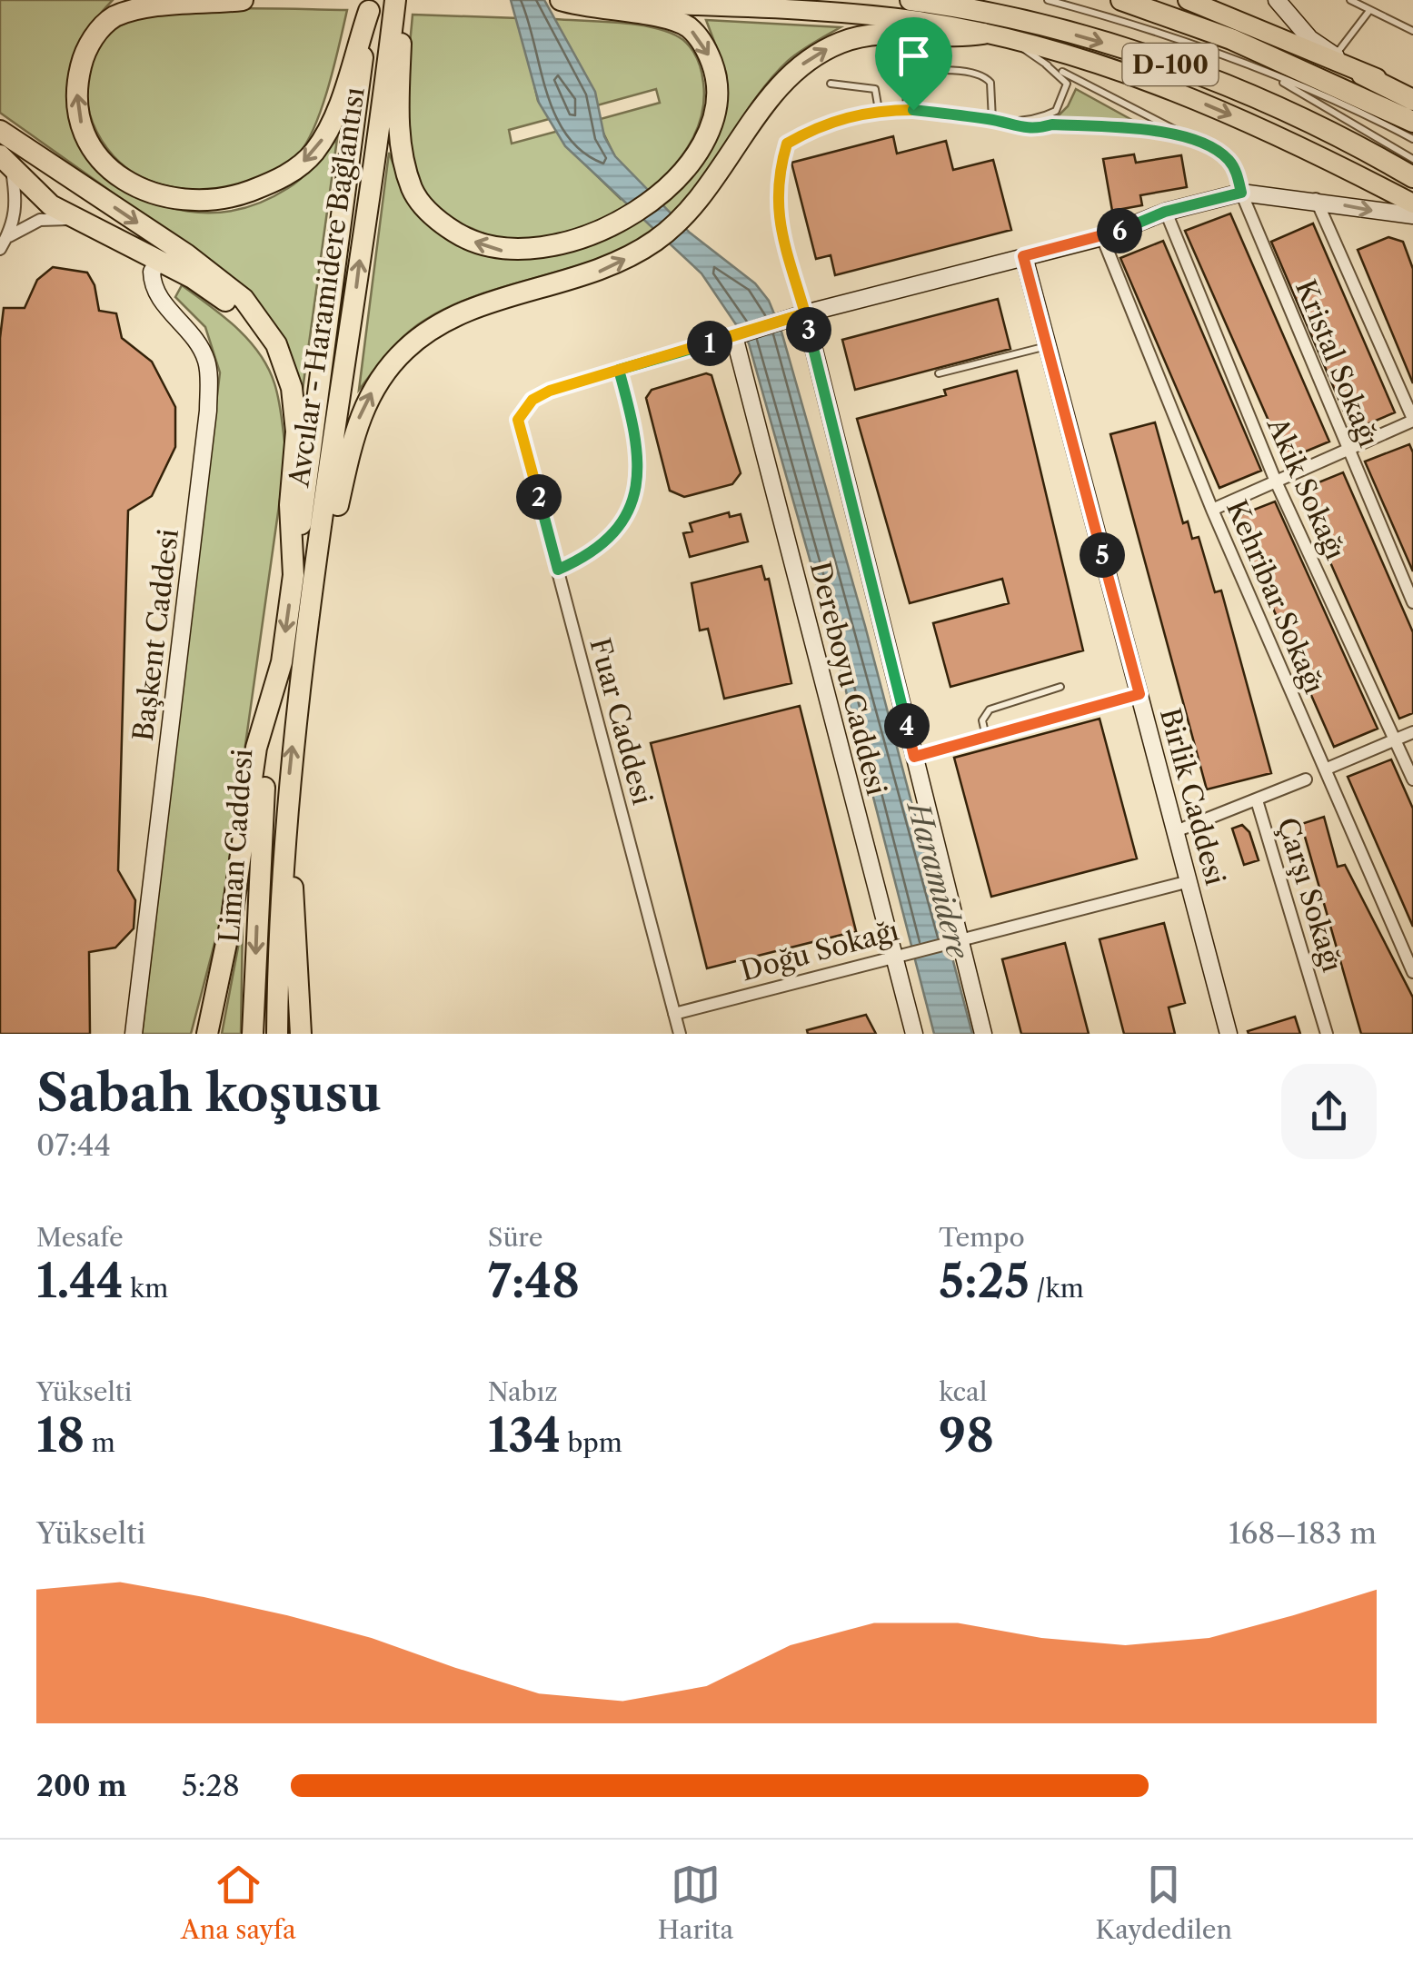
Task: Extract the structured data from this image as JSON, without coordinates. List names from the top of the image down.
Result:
{
  "streets": {
    "highway": ["D-100", "Avcılar - Haramidere Bağlantısı", "Liman Caddesi"],
    "street": [
      "Kristal Sokağı",
      "Akik Sokağı",
      "Kehribar Sokağı",
      "Başkent Caddesi",
      "Dereboyu Caddesi",
      "Fuar Caddesi",
      "Birlik Caddesi",
      "Çarşı Sokağı",
      "Doğu Sokağı"
    ]
  },
  "crossings": [
    ["Dereboyu Caddesi", "Doğu Sokağı"],
    ["Fuar Caddesi", "Doğu Sokağı"],
    ["Birlik Caddesi", "Çarşı Sokağı"],
    ["Birlik Caddesi", "Doğu Sokağı"]
  ],
  "water": ["Haramidere"],
  "page": {
    "pins": [
      "6",
      "3",
      "1",
      "2",
      "5",
      "4"
    ],
    "heading": ["Sabah koşusu", "07:44"],
    "stats": [
      ["Mesafe", "1.44 km"],
      ["Süre", "7:48"],
      ["Tempo", "5:25 /km"],
      ["Yükselti", "18 m"],
      ["Nabız", "134 bpm"],
      ["kcal", "98"]
    ],
    "chart": ["Yükselti", "168–183 m"],
    "list": [
      {
        "name": "200 m",
        "note": "5:28"
      }
    ],
    "tabs": ["Ana sayfa", "Harita", "Kaydedilen"]
  }
}
